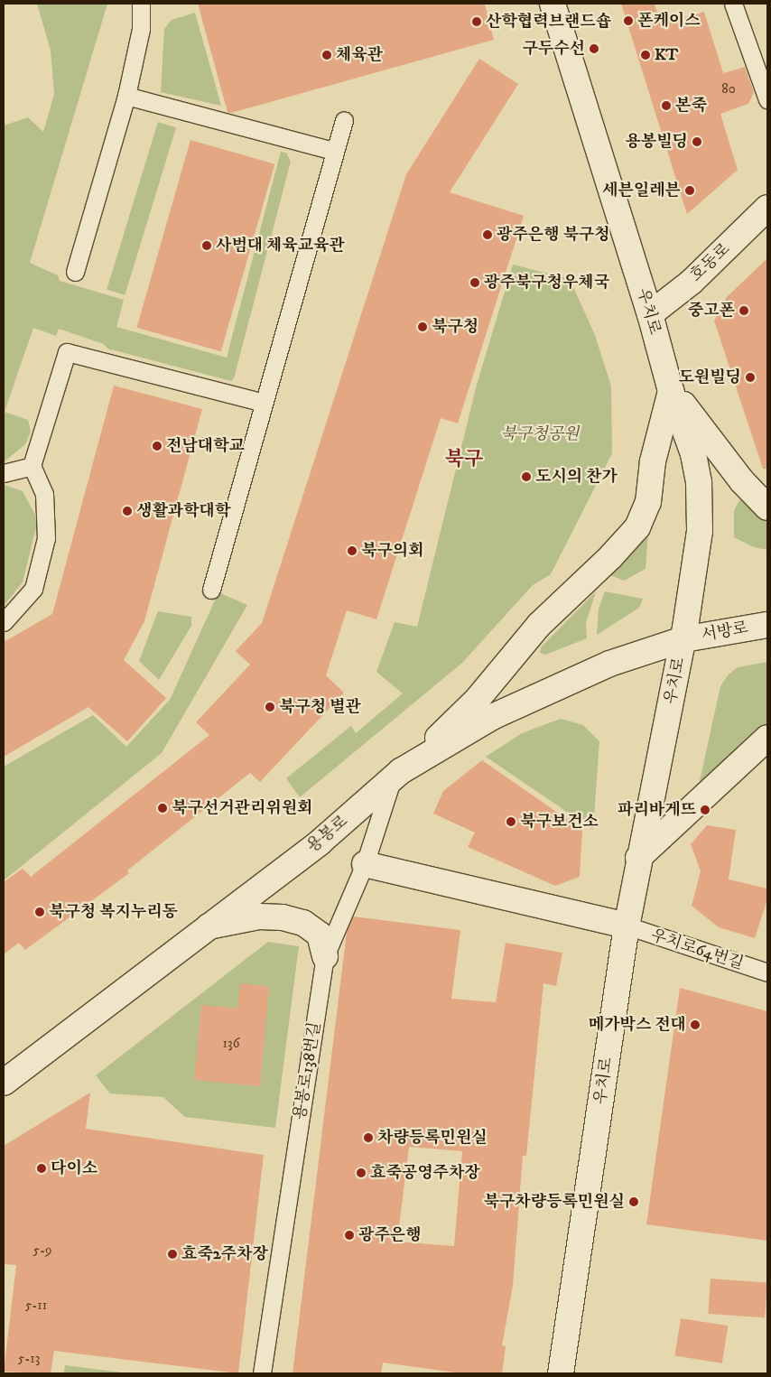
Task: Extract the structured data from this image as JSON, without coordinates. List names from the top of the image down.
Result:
{
  "streets": {
    "main road": [
      "호동로",
      "우치로",
      "서방로",
      "용봉로"
    ],
    "lane": ["우치로64번길", "용봉로138번길"]
  },
  "crossings": [
    ["호동로", "우치로"],
    ["우치로", "서방로"],
    ["우치로", "용봉로"],
    ["우치로", "우치로64번길"],
    ["서방로", "용봉로"],
    ["용봉로", "용봉로138번길"]
  ],
  "districts": ["북구"],
  "parks": ["북구청공원"],
  "places": [
    "폰케이스",
    "산학협력브랜드숍",
    "구두수선",
    "체육관",
    "KT",
    "본죽",
    "용봉빌딩",
    "세븐일레븐",
    "광주은행 북구청",
    "사범대 체육교육관",
    "광주북구청우체국",
    "중고폰",
    "북구청",
    "도원빌딩",
    "전남대학교",
    "도시의 찬가",
    "생활과학대학",
    "북구의회",
    "북구청 별관",
    "북구선거관리위원회",
    "파리바게뜨",
    "북구보건소",
    "북구청 복지누리동",
    "메가박스 전대",
    "차량등록민원실",
    "다이소",
    "효죽공영주차장",
    "북구차량등록민원실",
    "광주은행",
    "효죽2주차장"
  ],
  "house_numbers": [
    "80",
    "136",
    "5-9",
    "5-11",
    "5-13"
  ]
}
